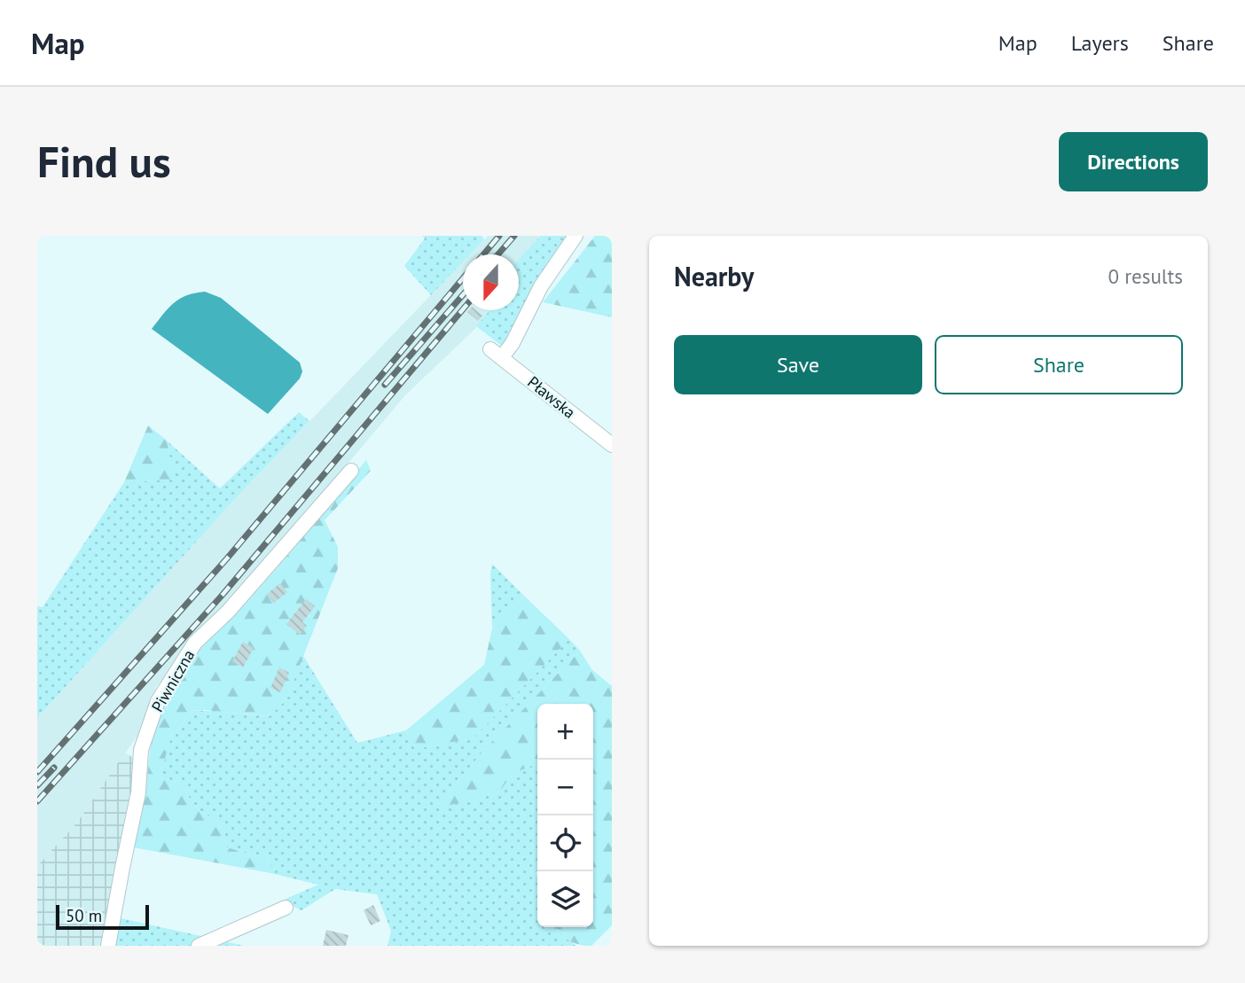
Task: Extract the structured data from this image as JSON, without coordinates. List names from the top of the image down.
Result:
{
  "streets": {
    "street": ["Pławska", "Piwniczna"]
  },
  "scale_bar": "50 m",
  "north": "bottom",
  "page": {
    "header": "Map",
    "nav": ["Map", "Layers", "Share"],
    "buttons": [
      "Directions",
      ["Save", "Share"]
    ],
    "title": "Find us",
    "heading": ["Nearby", "0 results"],
    "map_buttons": ["+", "−"],
    "scale": "50 m"
  }
}
